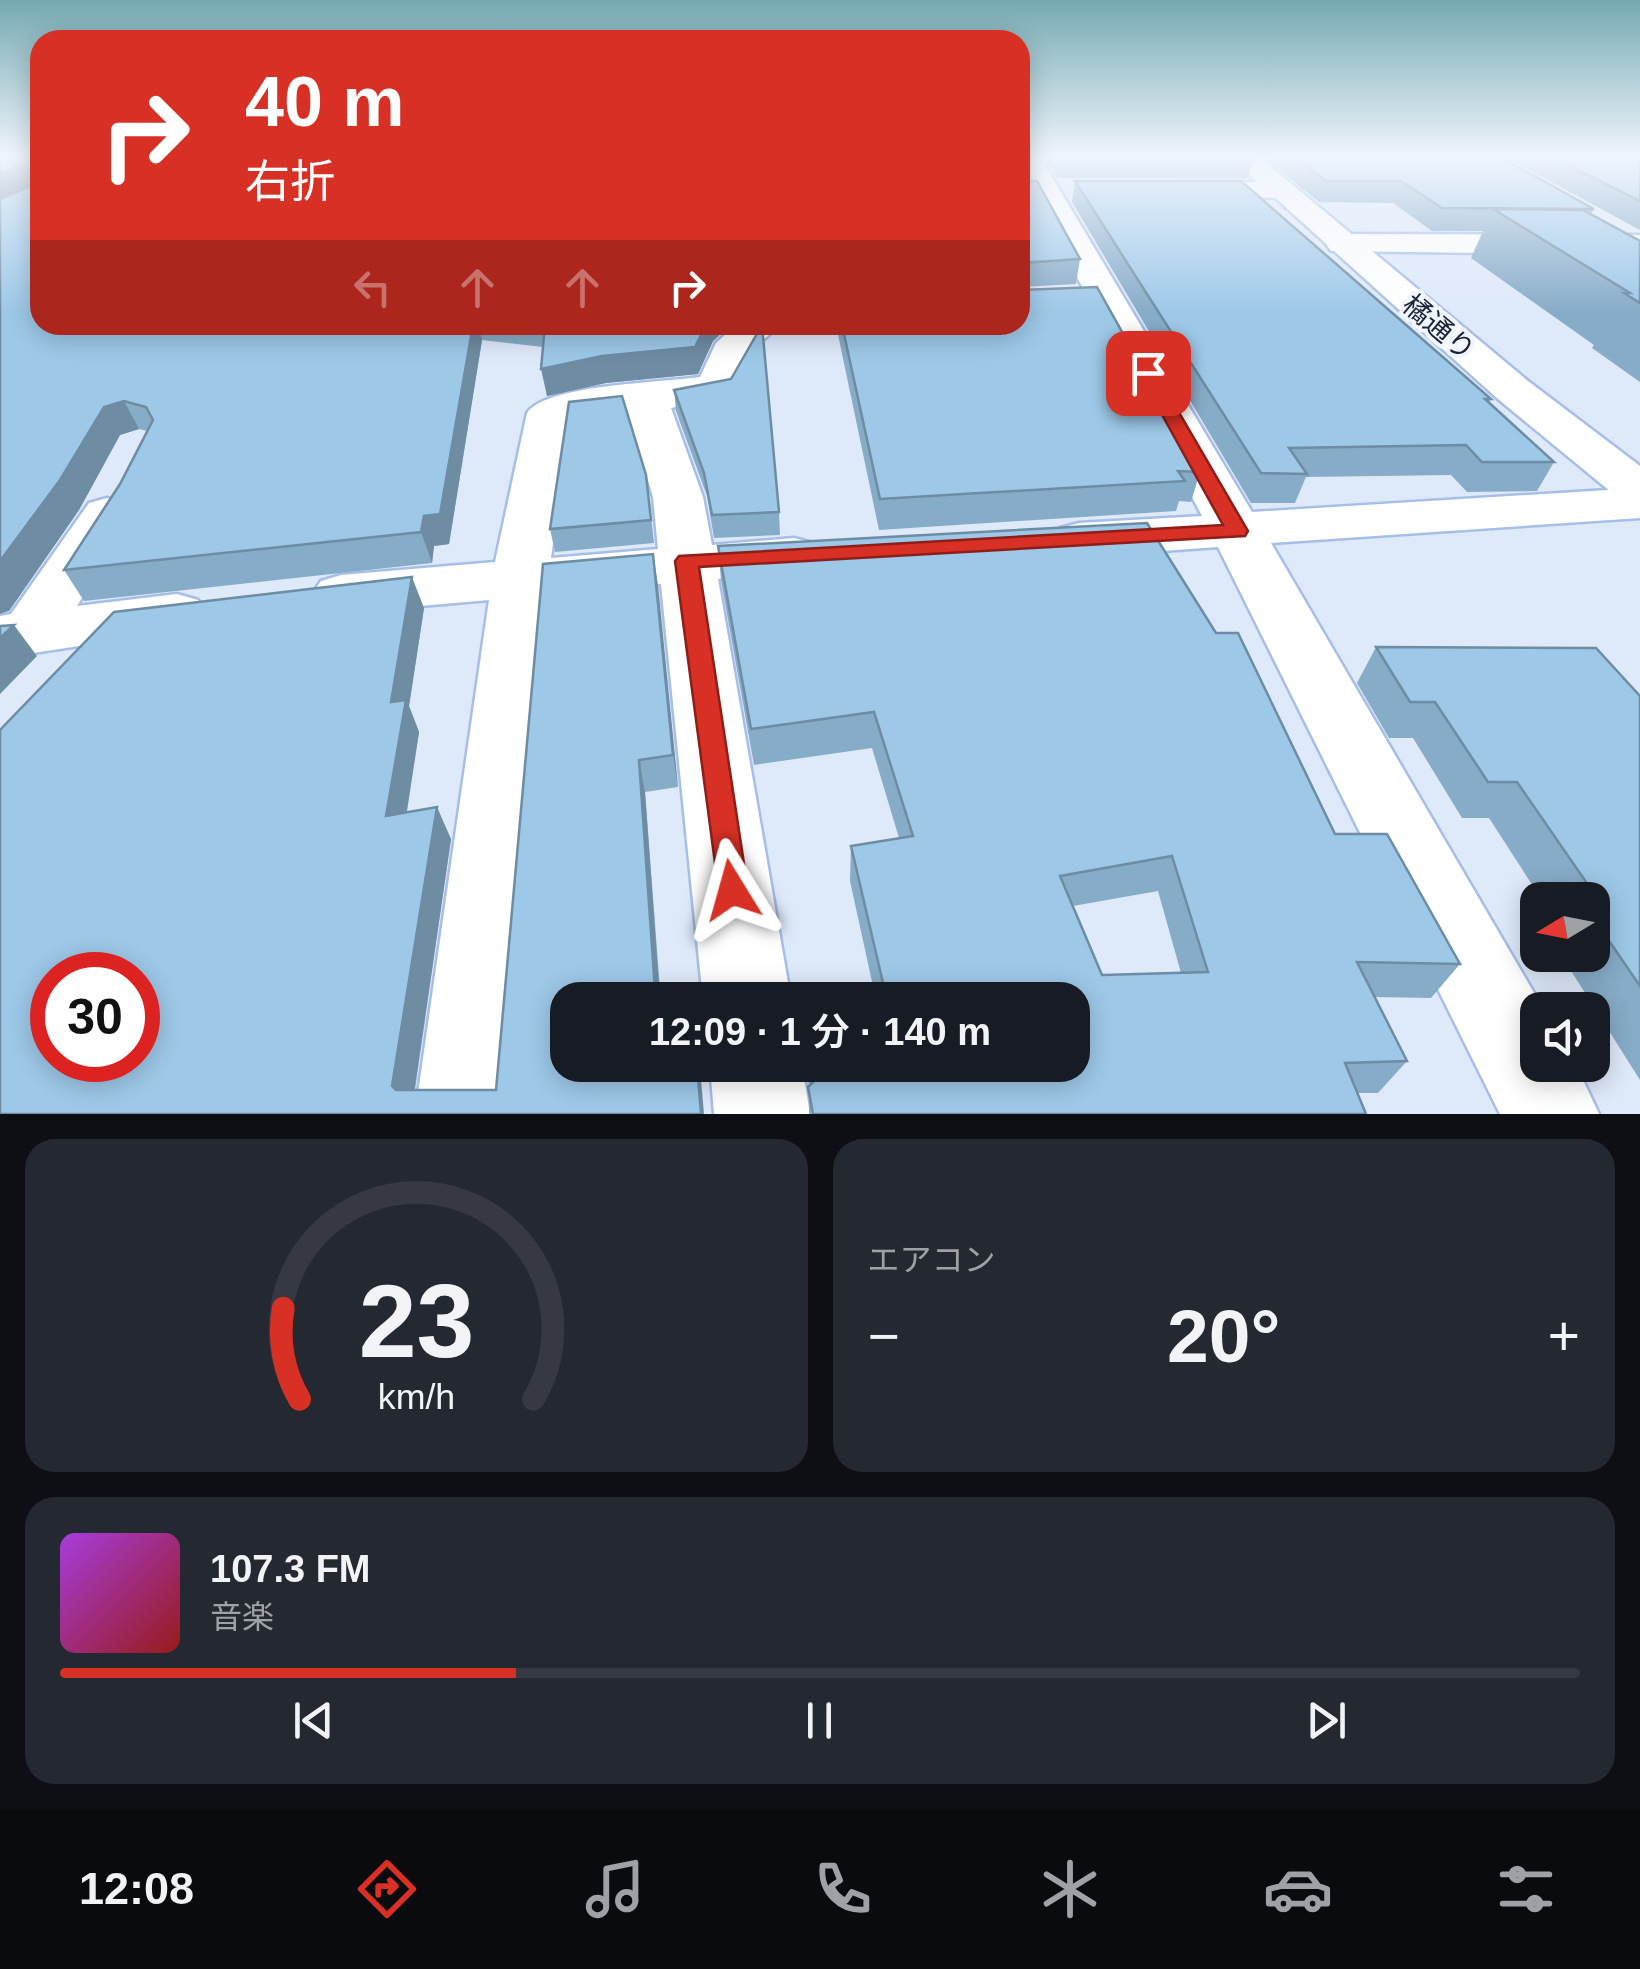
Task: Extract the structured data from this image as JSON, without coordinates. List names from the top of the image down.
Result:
{
  "streets": {
    "street": ["橘通り"]
  },
  "north": "left",
  "page": {
    "turn": ["40 m", "右折"],
    "limit": "30",
    "trip": "12:09 · 1 分 · 140 m",
    "tile": "エアコン",
    "heat": ["−", "20°", "+"],
    "song": ["107.3 FM", "音楽"],
    "tabs": "12:08",
    "gauge": ["23", "km/h"]
  }
}
